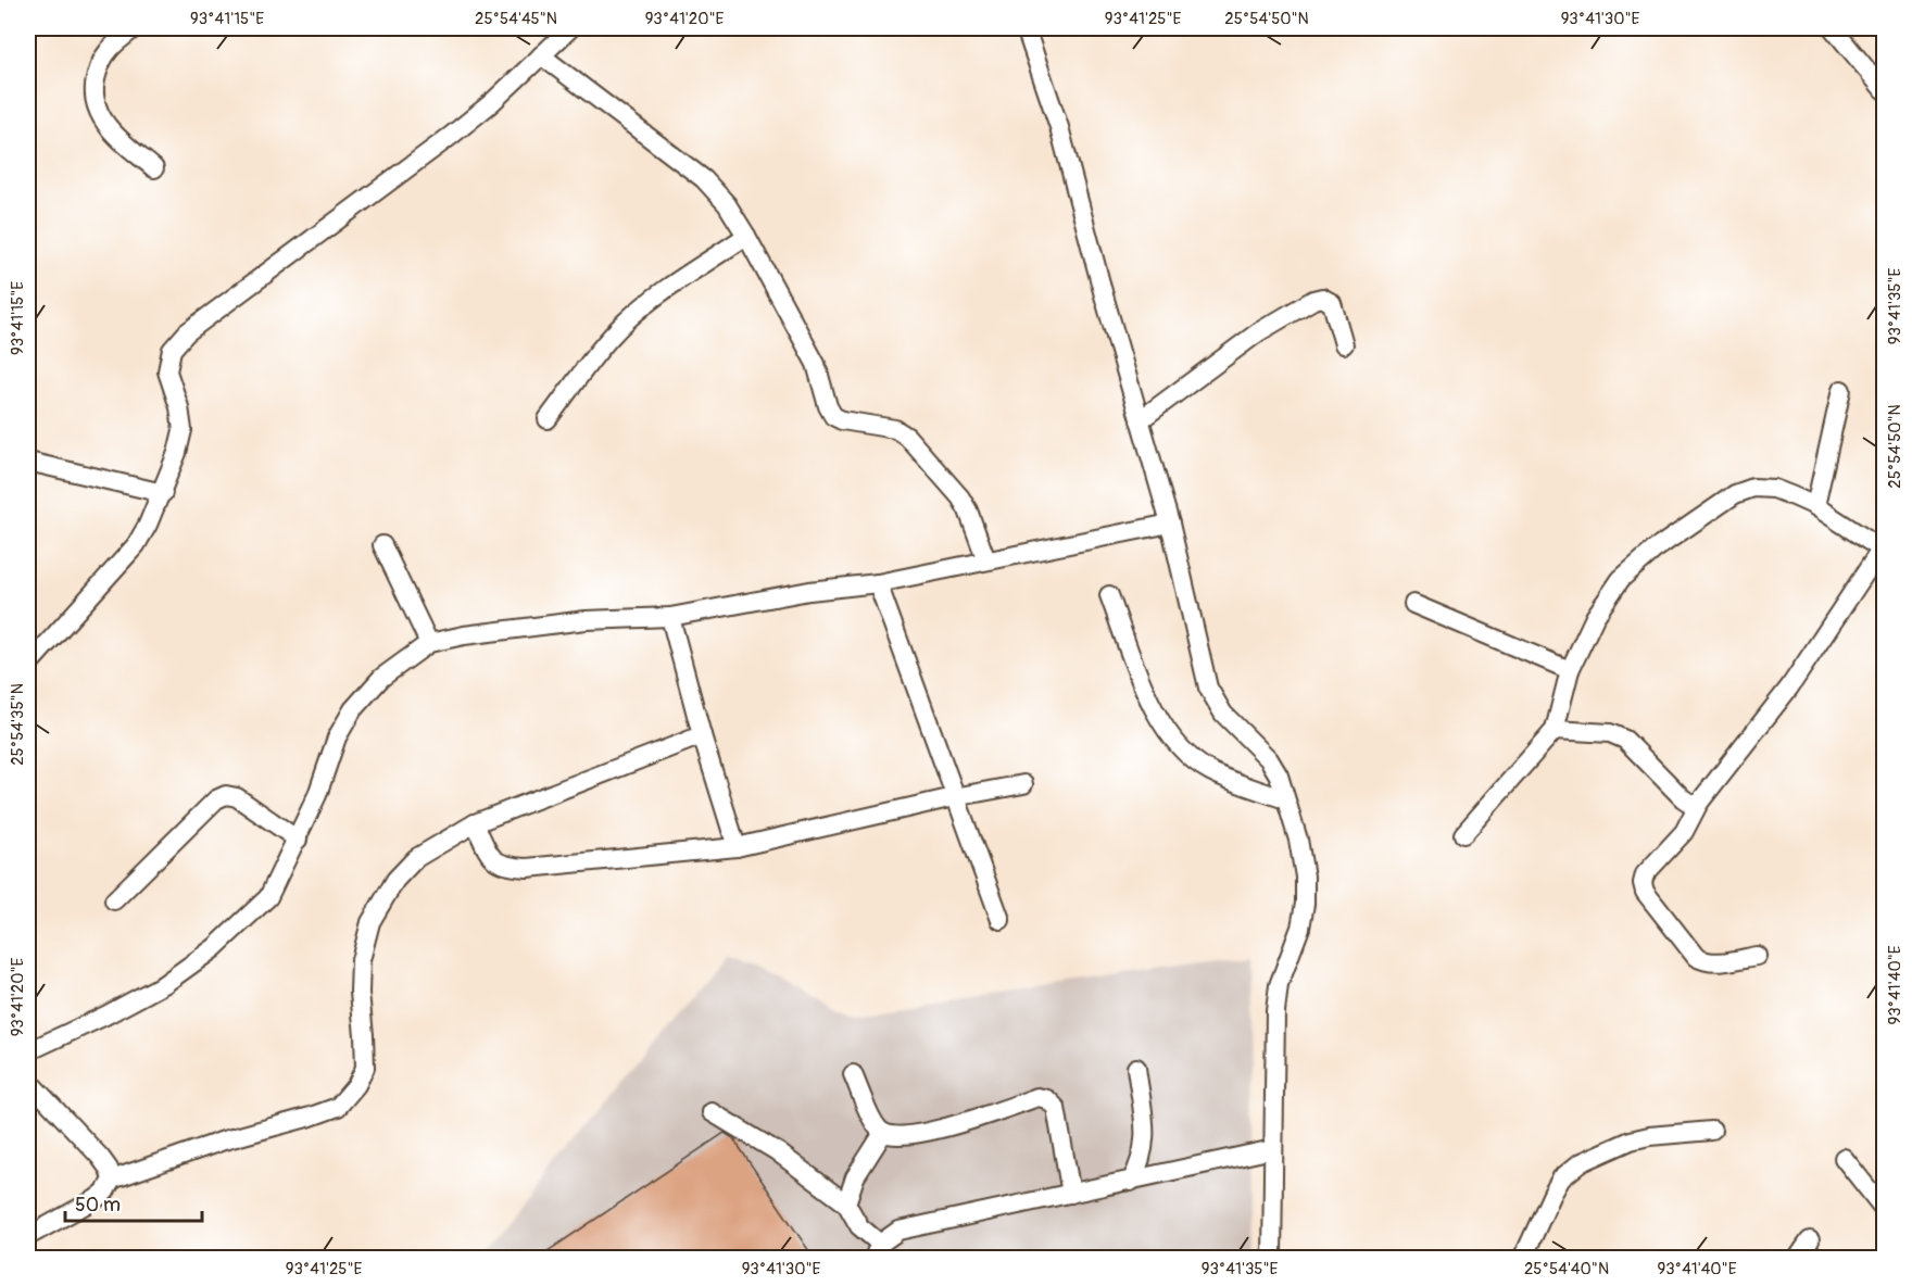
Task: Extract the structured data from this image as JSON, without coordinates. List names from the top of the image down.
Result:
{
  "scale_bar": "50 m",
  "coordinates": [
    "93°41'15\"E",
    "25°54'45\"N",
    "93°41'20\"E",
    "93°41'25\"E",
    "25°54'50\"N",
    "93°41'30\"E",
    "93°41'35\"E",
    "25°54'35\"N",
    "93°41'40\"E",
    "25°54'40\"N"
  ]
}
